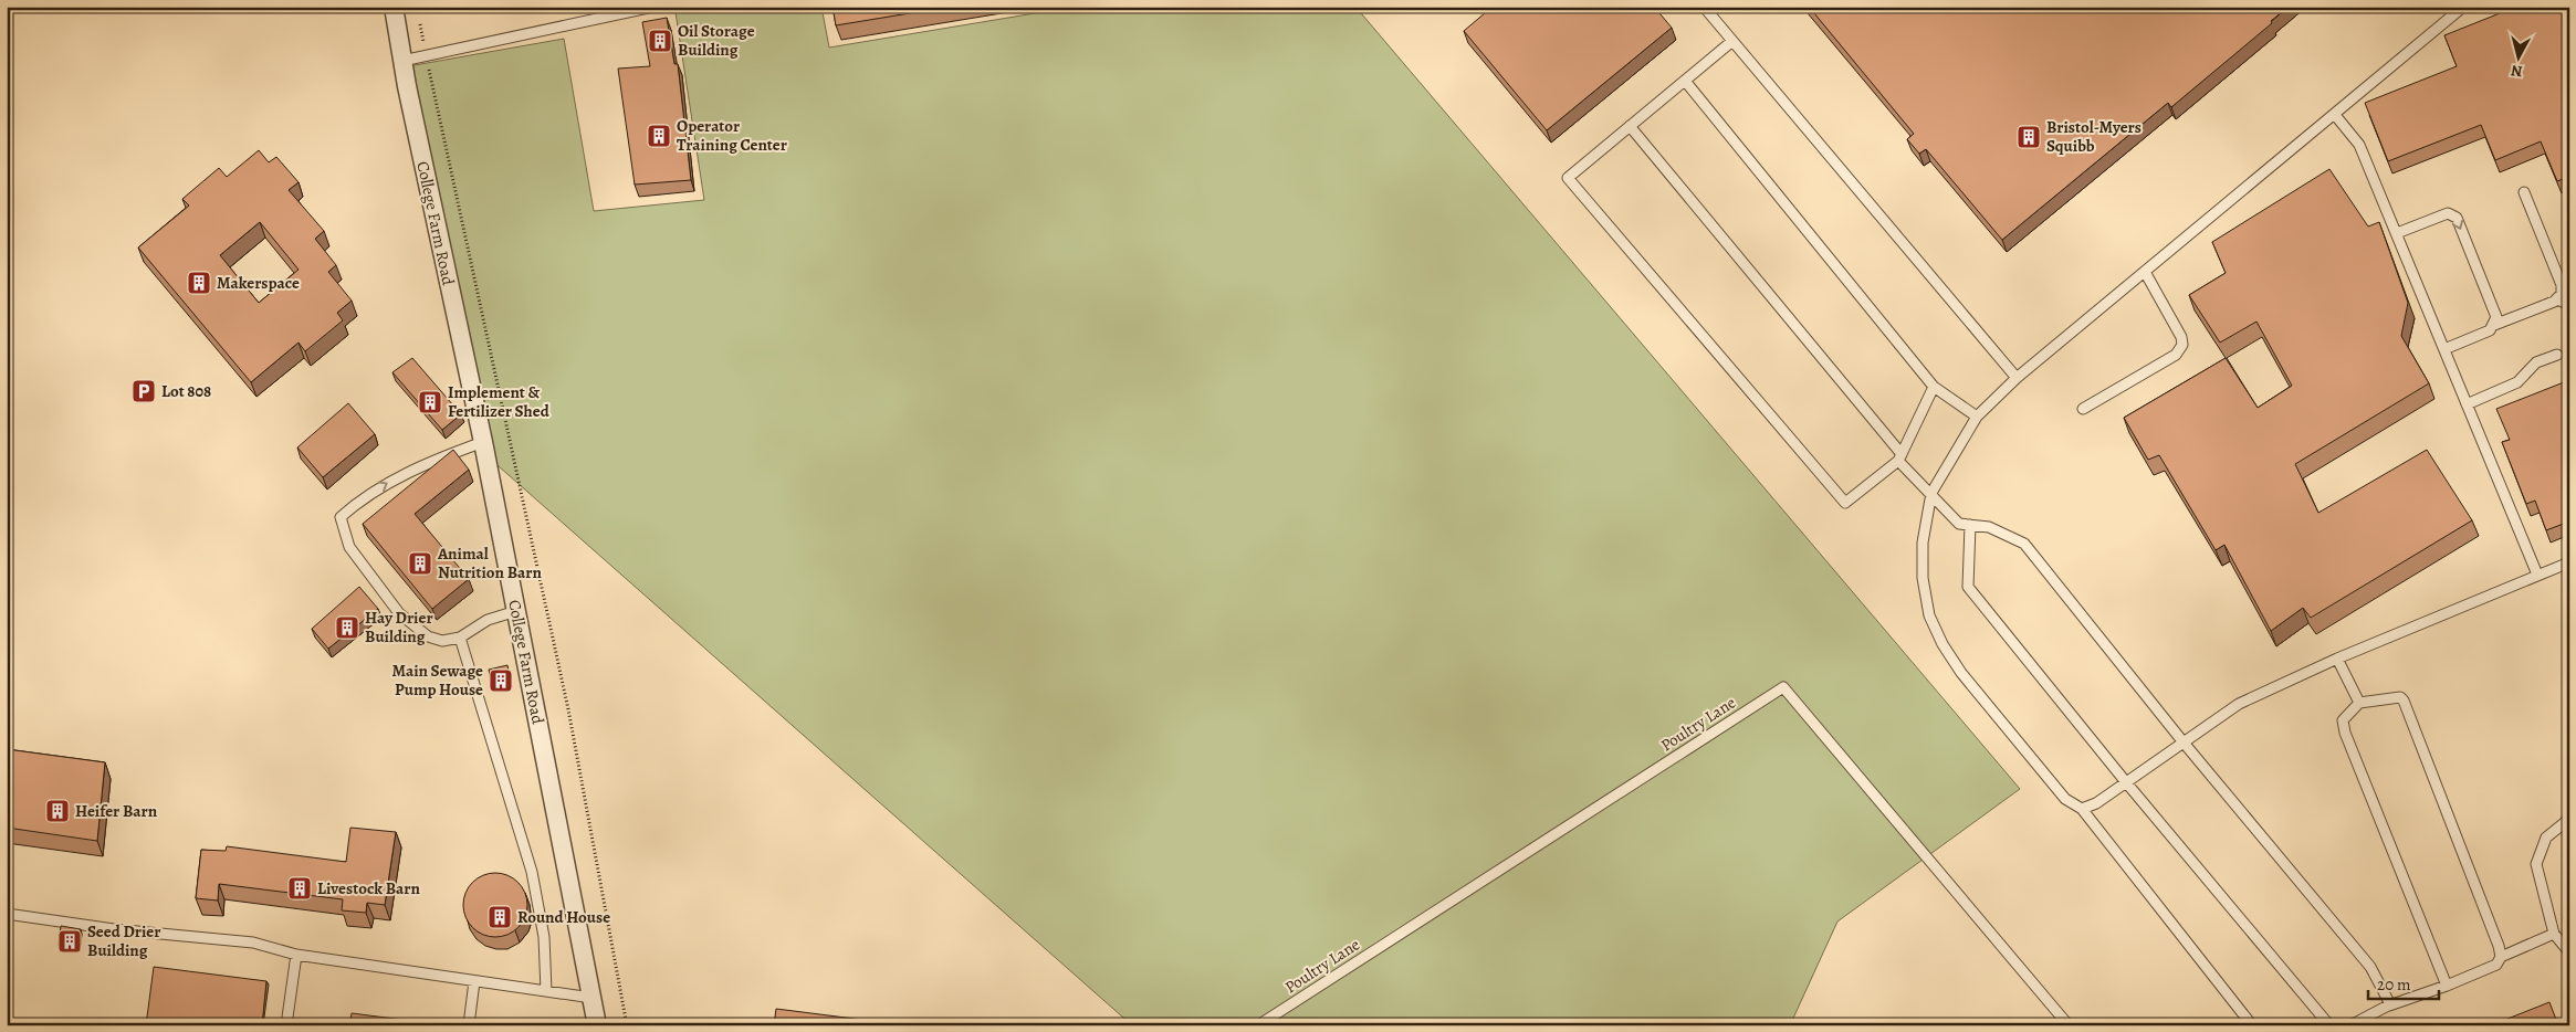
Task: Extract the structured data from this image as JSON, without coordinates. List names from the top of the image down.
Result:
{
  "streets": {
    "street": ["College Farm Road"],
    "lane": ["Poultry Lane"]
  },
  "places": {
    "building": [
      "Oil Storage Building",
      "Operator Training Center",
      "Bristol-Myers Squibb",
      "Makerspace",
      "Implement & Fertilizer Shed",
      "Animal Nutrition Barn",
      "Hay Drier Building",
      "Main Sewage Pump House",
      "Heifer Barn",
      "Livestock Barn",
      "Round House",
      "Seed Drier Building"
    ],
    "parking": ["Lot 808"]
  },
  "scale_bar": "20 m",
  "north": "bottom"
}
